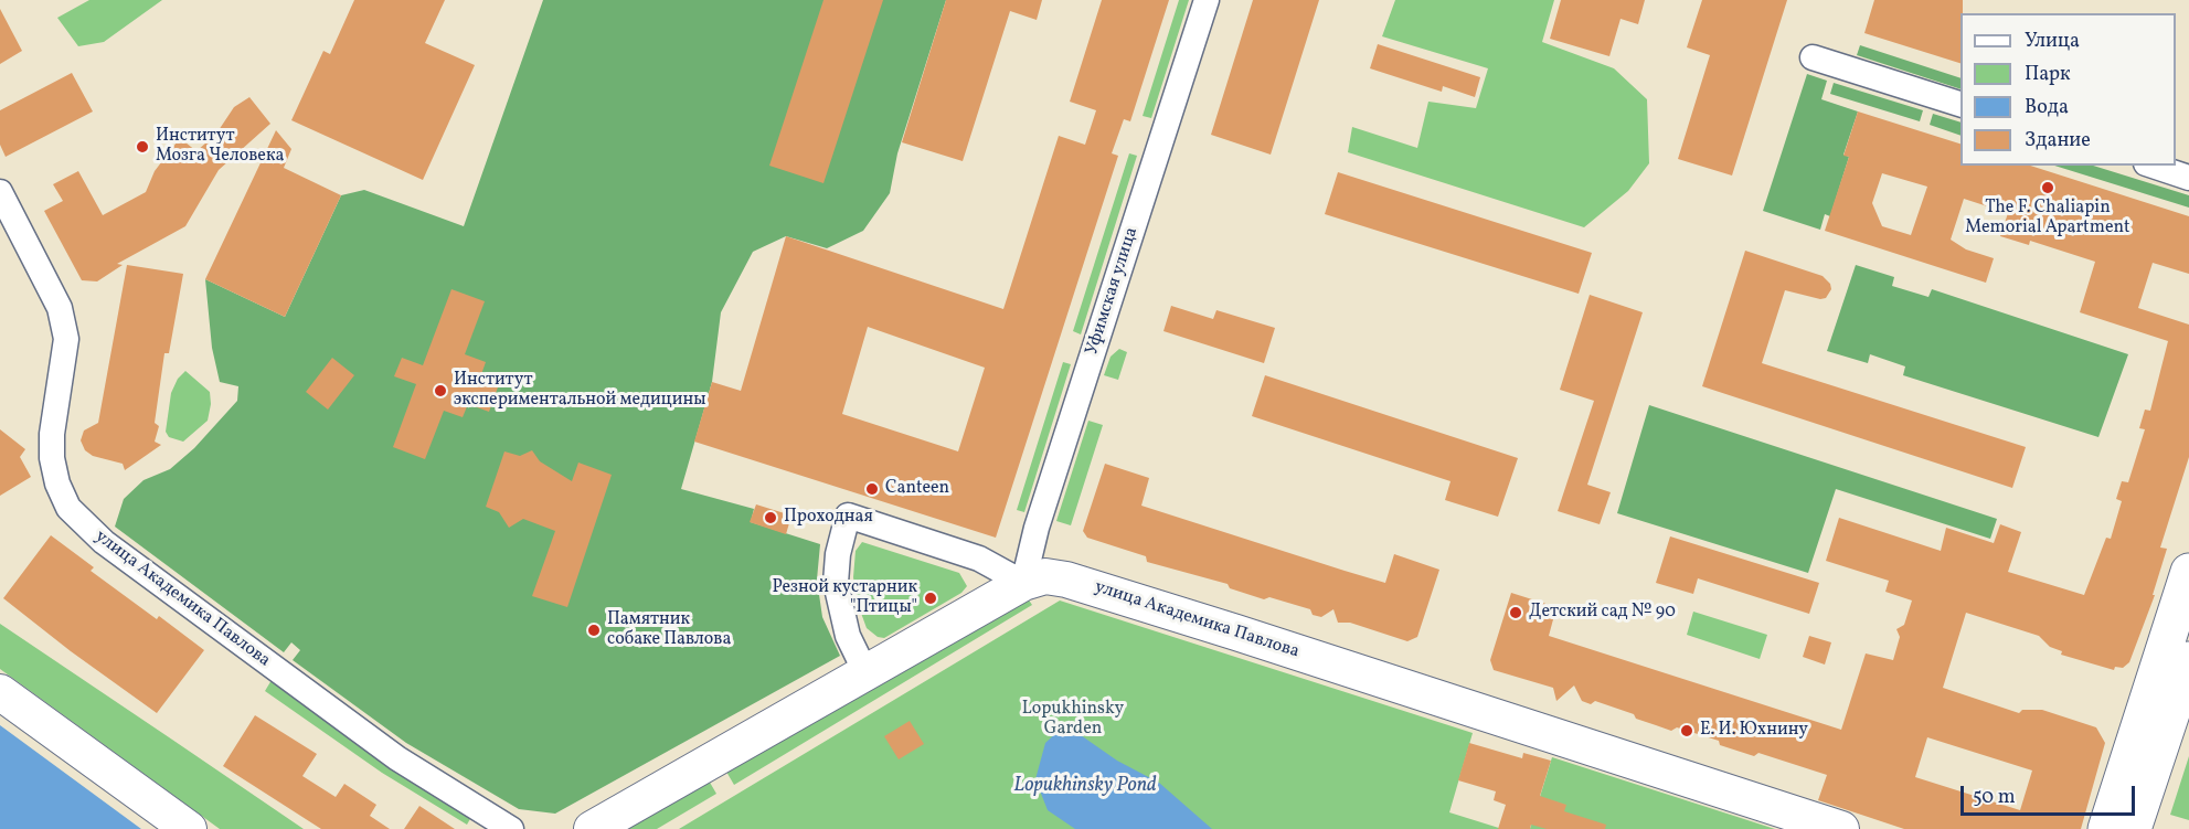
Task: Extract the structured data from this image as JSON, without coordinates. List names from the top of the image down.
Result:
{
  "streets": {
    "street": ["Уфимская улица", "улица Академика Павлова"]
  },
  "crossings": [
    ["Уфимская улица", "улица Академика Павлова"]
  ],
  "water": ["Lopukhinsky Pond"],
  "parks": ["Lopukhinsky Garden"],
  "places": [
    "Институт Мозга Человека",
    "The F. Chaliapin Memorial Apartment",
    "Институт экспериментальной медицины",
    "Canteen",
    "Проходная",
    "Резной кустарник \"Птицы\"",
    "Детский сад № 90",
    "Памятник собаке Павлова",
    "Е. И. Юхнину"
  ],
  "legend": [
    "Улица",
    "Парк",
    "Вода",
    "Здание"
  ],
  "scale_bar": "50 m"
}
